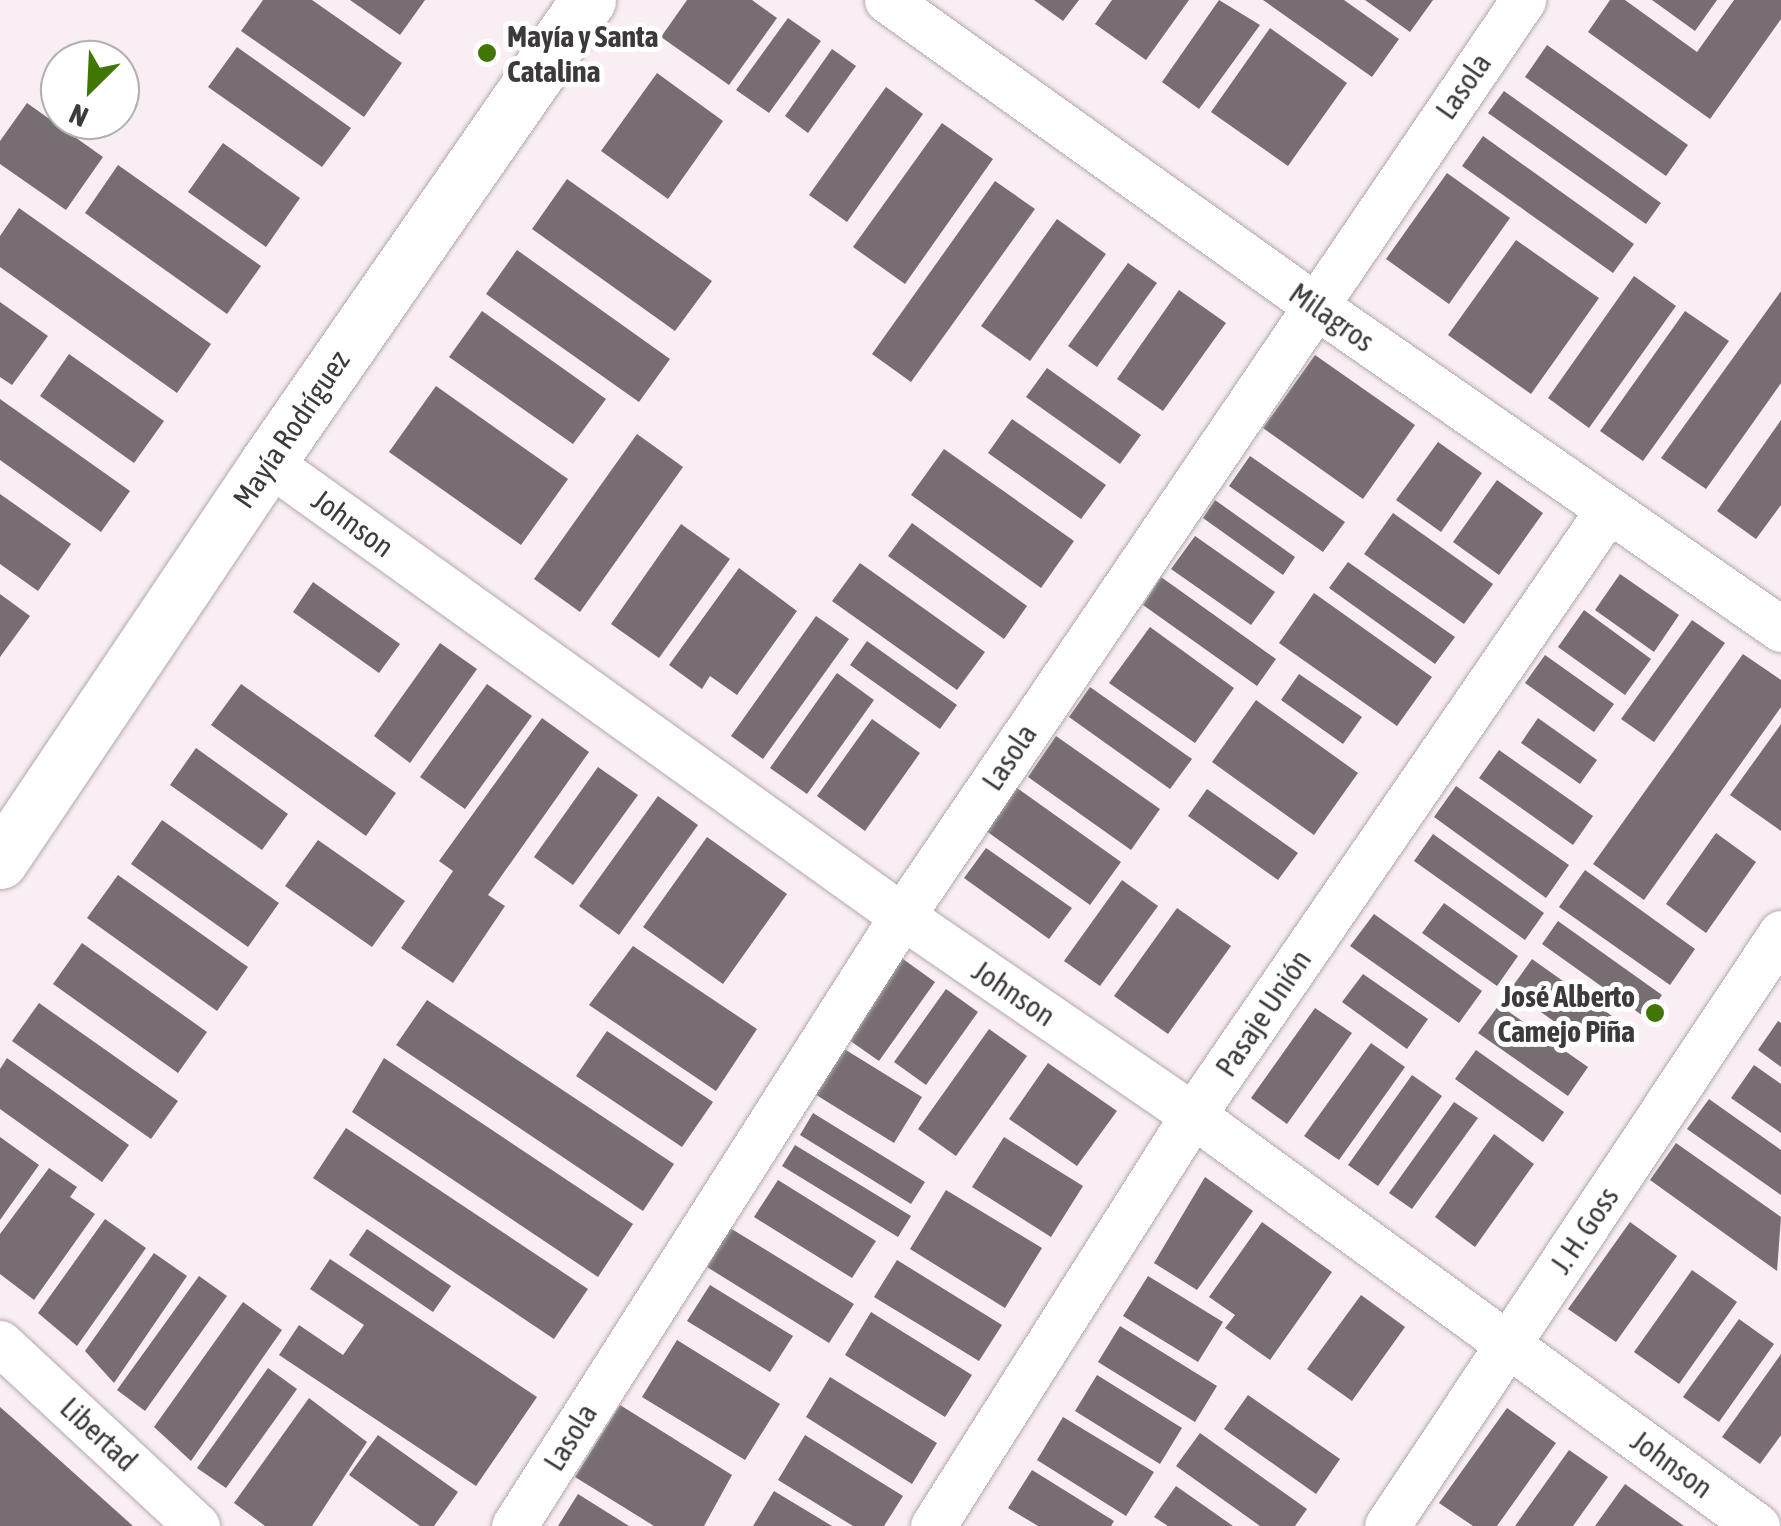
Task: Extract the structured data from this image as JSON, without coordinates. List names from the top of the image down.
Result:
{
  "streets": {
    "main road": ["Mayía Rodríguez"],
    "street": [
      "Lasola",
      "Milagros",
      "Johnson",
      "Pasaje Unión",
      "J. H. Goss",
      "Libertad"
    ]
  },
  "crossings": [
    ["Lasola", "Milagros"],
    ["Lasola", "Johnson"],
    ["Milagros", "Pasaje Unión"],
    ["Mayía Rodríguez", "Johnson"],
    ["Johnson", "Pasaje Unión"],
    ["Johnson", "J. H. Goss"]
  ],
  "places": ["Mayía y Santa Catalina", "José Alberto Camejo Piña"],
  "north": "bottom left"
}
